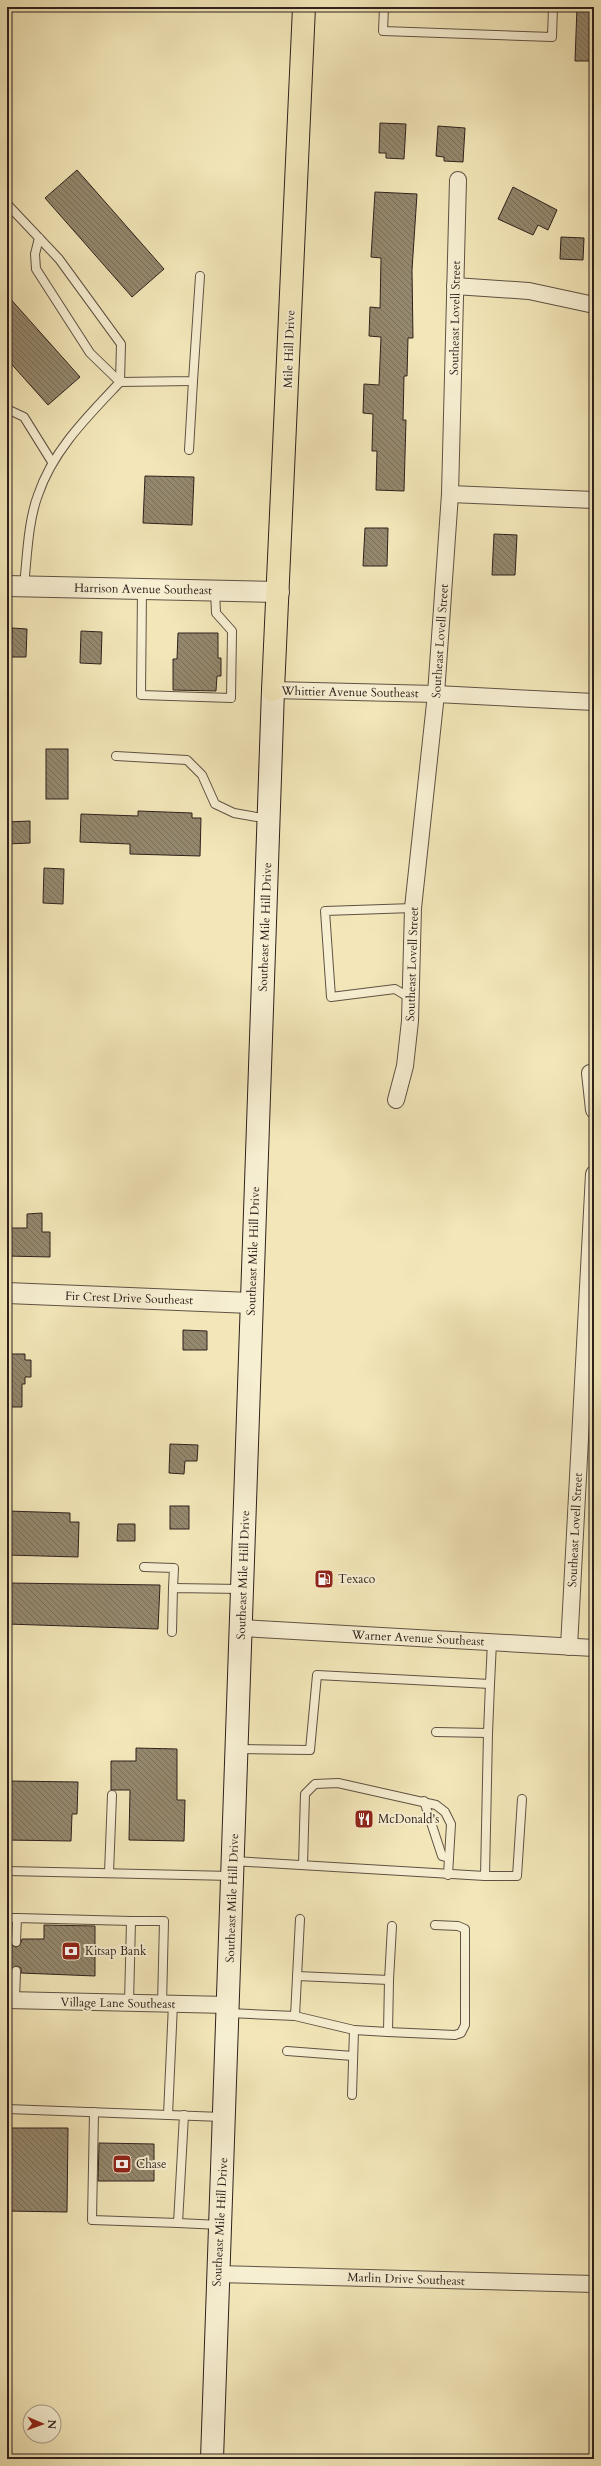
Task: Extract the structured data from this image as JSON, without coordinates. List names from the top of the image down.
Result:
{
  "streets": {
    "main road": ["Mile Hill Drive", "Southeast Mile Hill Drive"],
    "street": [
      "Southeast Lovell Street",
      "Harrison Avenue Southeast",
      "Whittier Avenue Southeast",
      "Fir Crest Drive Southeast",
      "Warner Avenue Southeast",
      "Village Lane Southeast",
      "Marlin Drive Southeast"
    ]
  },
  "crossings": [
    ["Southeast Lovell Street", "Whittier Avenue Southeast"],
    ["Southeast Lovell Street", "Warner Avenue Southeast"],
    ["Mile Hill Drive", "Harrison Avenue Southeast"],
    ["Mile Hill Drive", "Whittier Avenue Southeast"],
    ["Mile Hill Drive", "Southeast Mile Hill Drive"],
    ["Whittier Avenue Southeast", "Southeast Mile Hill Drive"],
    ["Southeast Mile Hill Drive", "Fir Crest Drive Southeast"],
    ["Southeast Mile Hill Drive", "Warner Avenue Southeast"],
    ["Southeast Mile Hill Drive", "Village Lane Southeast"],
    ["Southeast Mile Hill Drive", "Marlin Drive Southeast"]
  ],
  "places": {
    "fuel station": ["Texaco"],
    "restaurant": ["McDonald's"],
    "bank": ["Kitsap Bank", "Chase"]
  },
  "north": "right"
}
